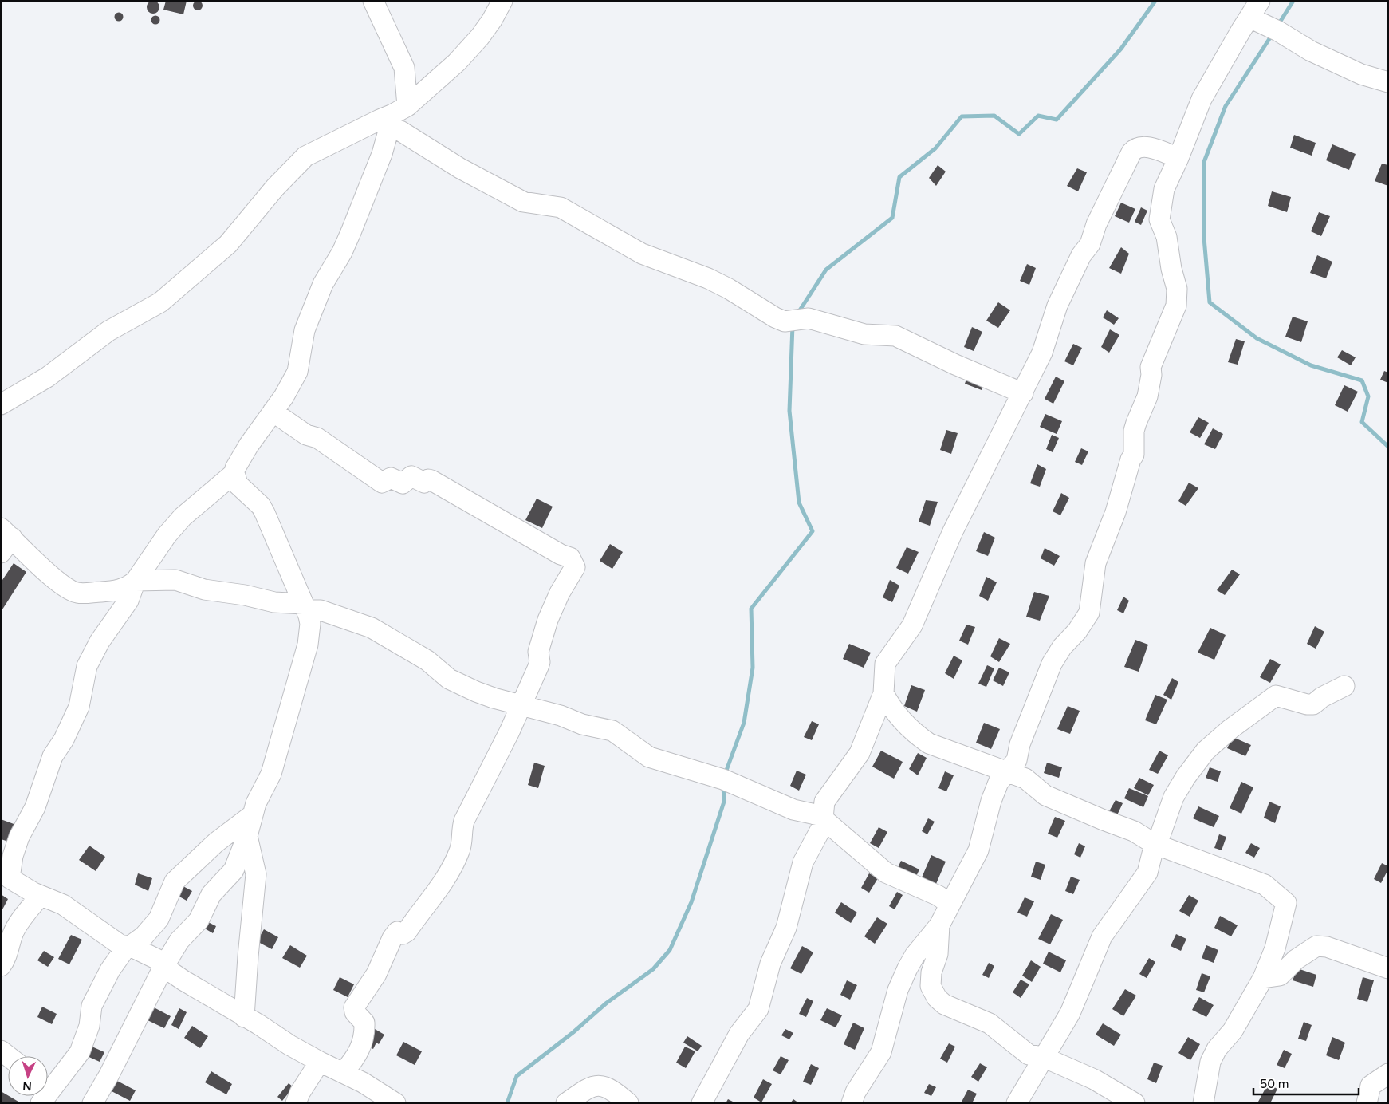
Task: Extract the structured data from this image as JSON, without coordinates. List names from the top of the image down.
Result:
{
  "scale_bar": "50 m",
  "north": "bottom"
}
